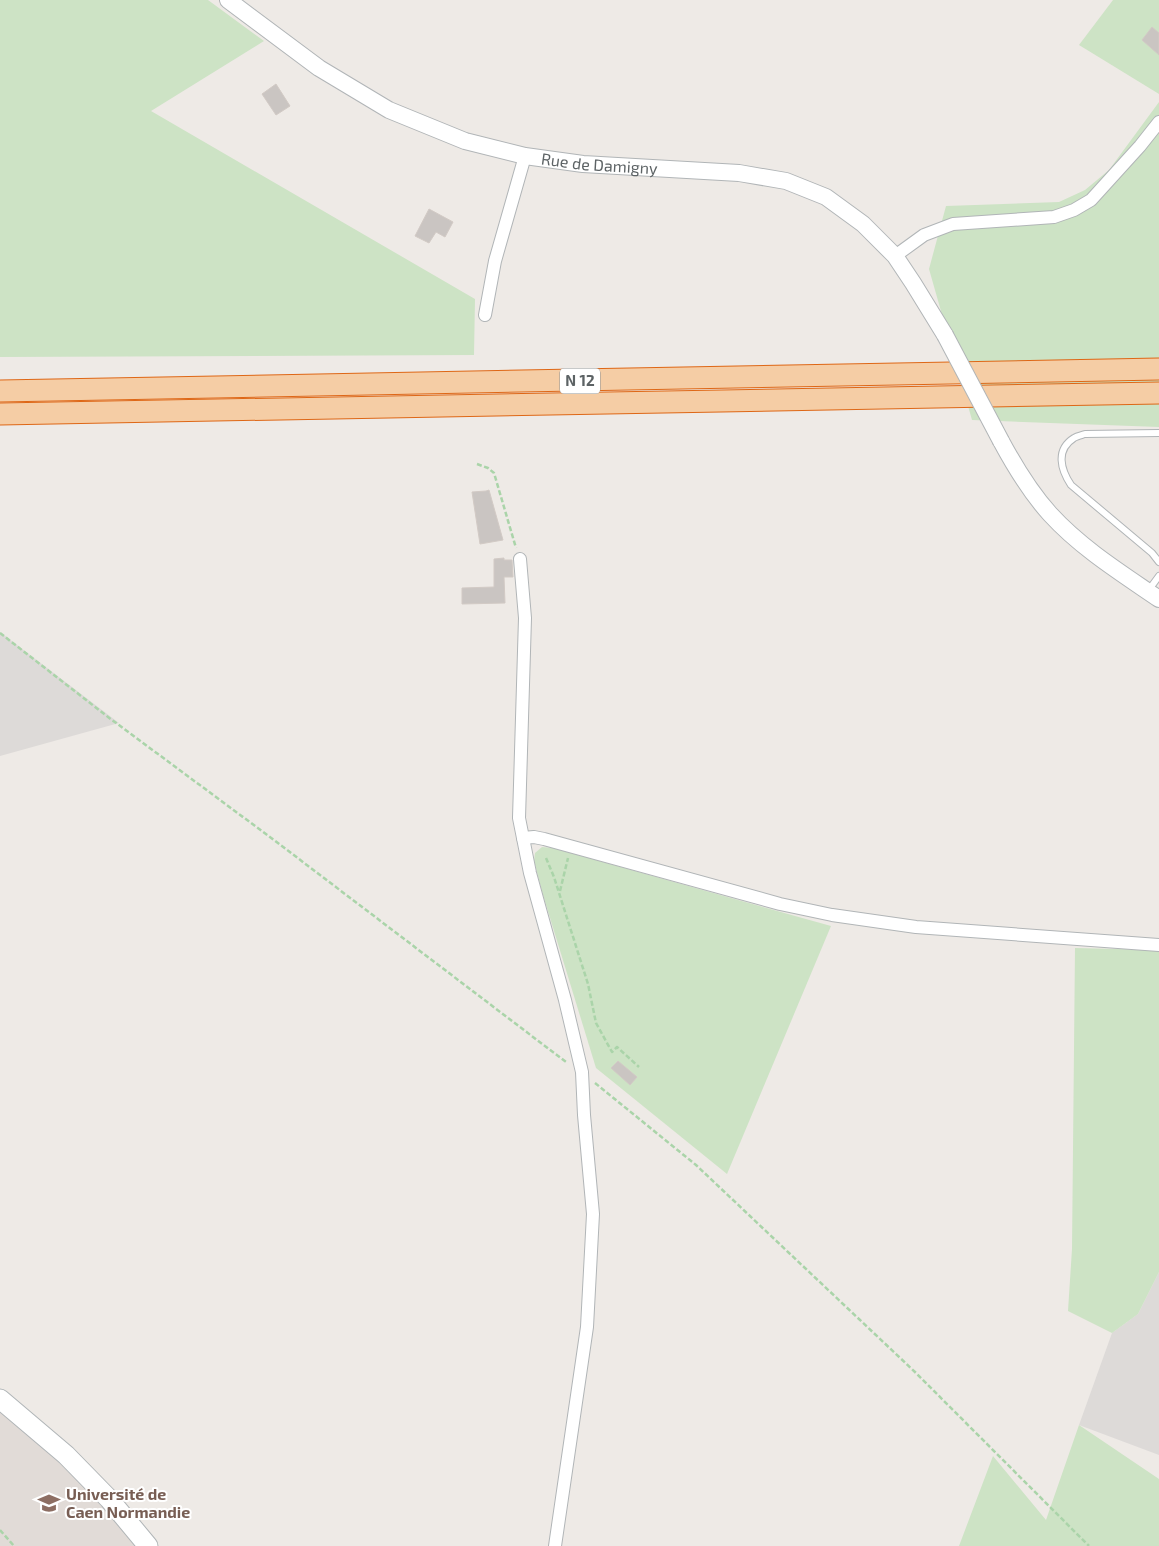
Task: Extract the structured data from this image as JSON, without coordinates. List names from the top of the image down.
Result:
{
  "streets": {
    "highway": ["N 12"],
    "street": ["Rue de Damigny"]
  },
  "places": {
    "school or university": ["Université de Caen Normandie"]
  }
}
